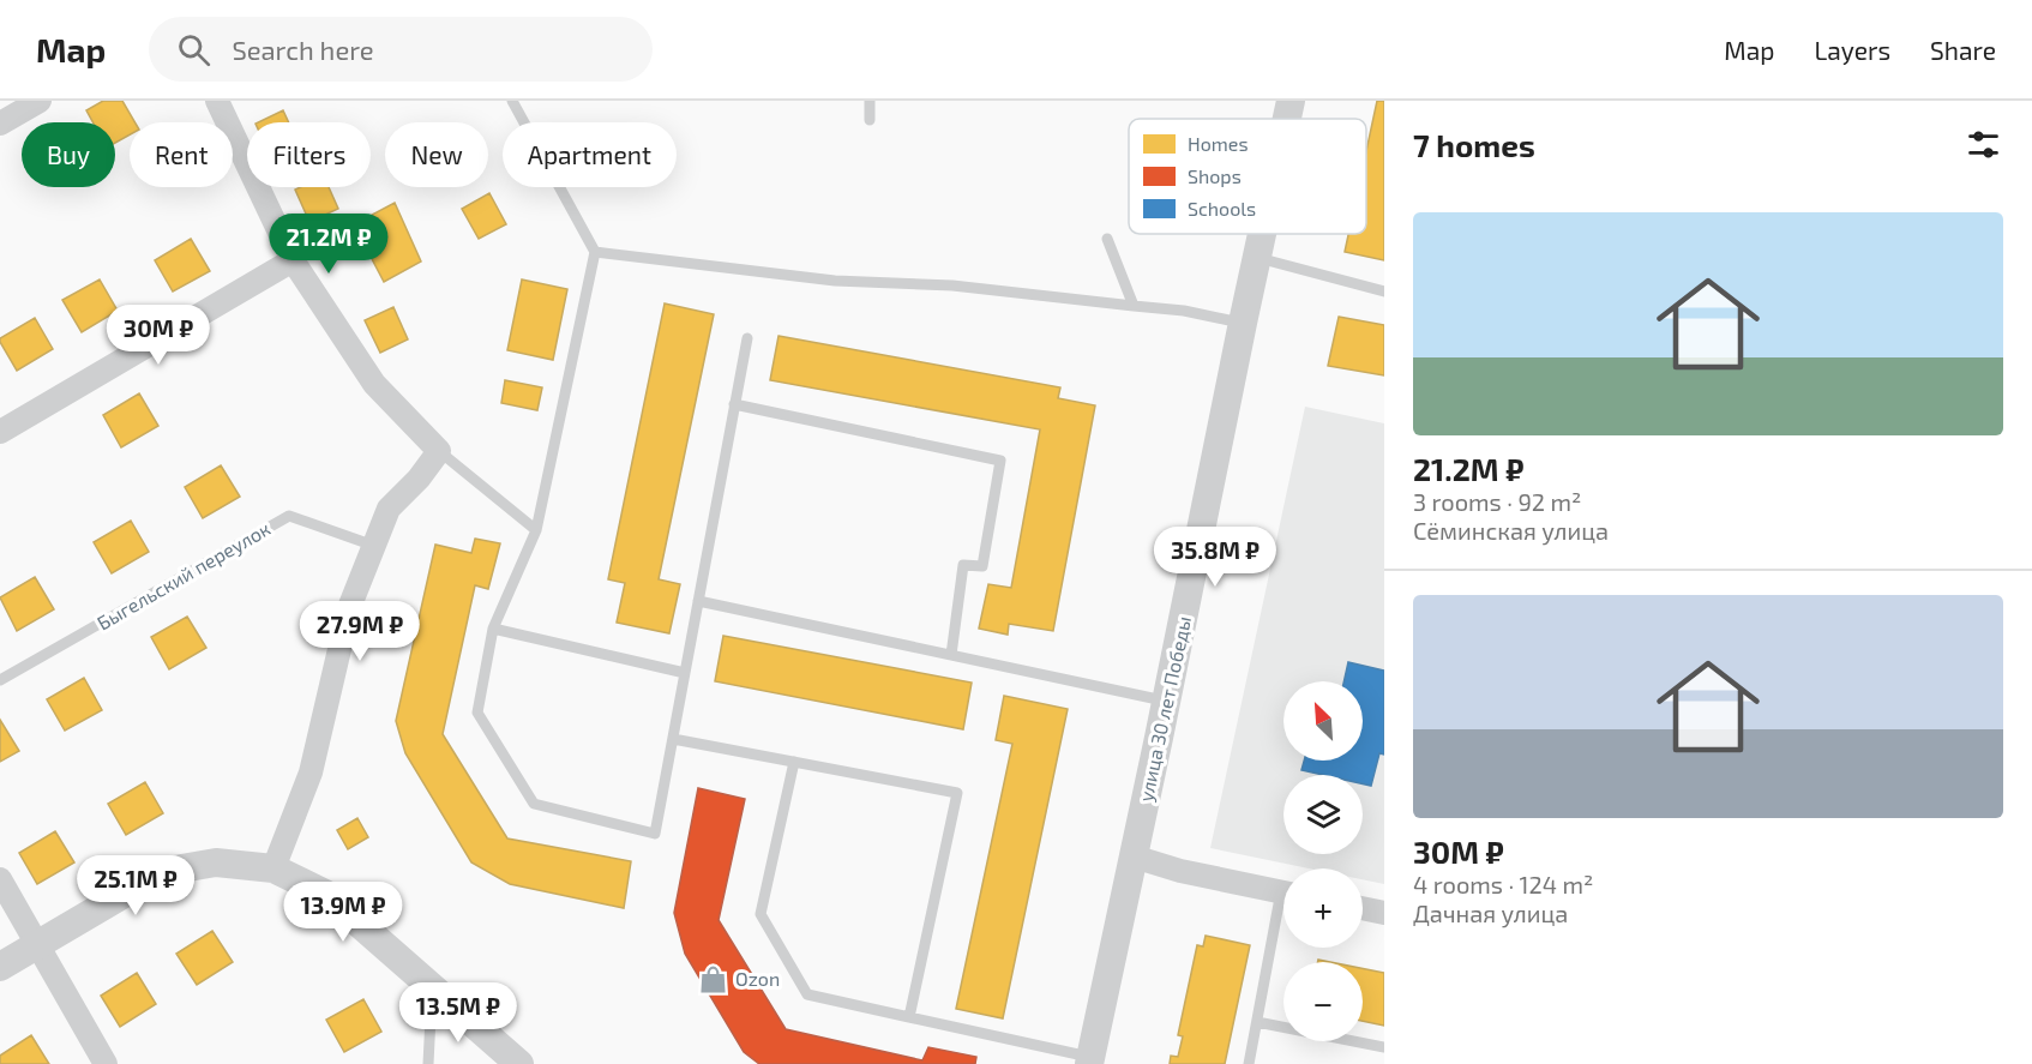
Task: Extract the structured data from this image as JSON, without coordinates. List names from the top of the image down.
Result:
{
  "streets": {
    "street": ["улица 30 лет Победы"],
    "lane": ["Быгельский переулок"]
  },
  "places": {
    "shop": ["Ozon"]
  },
  "legend": ["Homes", "Shops", "Schools"],
  "north": "top left",
  "page": {
    "header": "Map",
    "search": "Search here",
    "nav": ["Map", "Layers", "Share"],
    "heading": "7 homes",
    "chip": [
      "Buy",
      "Rent",
      "Filters",
      "New",
      "Apartment"
    ],
    "list": [
      {
        "name": "21.2M ₽",
        "note": "3 rooms · 92 m² · Сёминская улица"
      },
      {
        "name": "30M ₽",
        "note": "4 rooms · 124 m² · Дачная улица"
      }
    ],
    "price": [
      "21.2M ₽",
      "30M ₽",
      "35.8M ₽",
      "27.9M ₽",
      "25.1M ₽",
      "13.9M ₽",
      "13.5M ₽"
    ],
    "map_buttons": ["+", "−"]
  }
}
